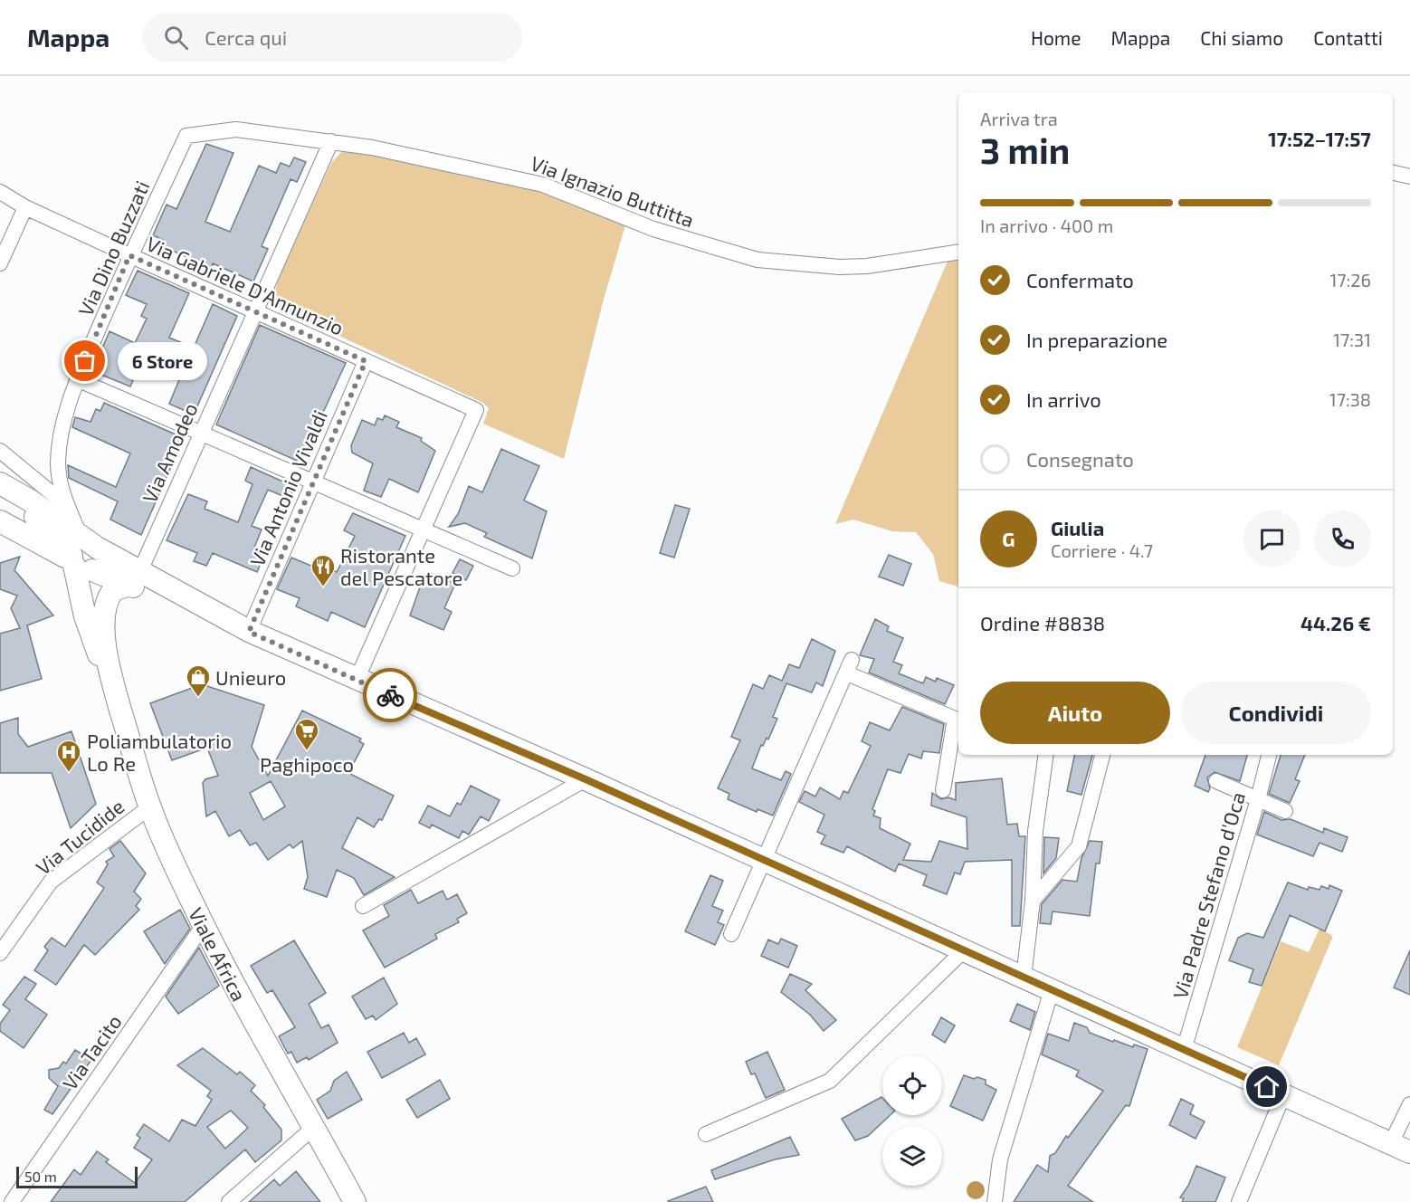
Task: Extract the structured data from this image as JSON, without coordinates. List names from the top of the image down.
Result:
{
  "streets": {
    "main road": ["Viale Africa"],
    "street": [
      "Via Ignazio Buttitta",
      "Via Dino Buzzati",
      "Via Gabriele D'Annunzio",
      "Via Amodeo",
      "Via Antonio Vivaldi",
      "Via Tucidide",
      "Via Padre Stefano d'Oca",
      "Via Tacito"
    ]
  },
  "crossings": [
    ["Via Ignazio Buttitta", "Via Dino Buzzati"],
    ["Via Ignazio Buttitta", "Via Amodeo"],
    ["Via Dino Buzzati", "Via Gabriele D'Annunzio"],
    ["Via Gabriele D'Annunzio", "Via Amodeo"],
    ["Via Gabriele D'Annunzio", "Via Antonio Vivaldi"],
    ["Via Tucidide", "Viale Africa"],
    ["Viale Africa", "Via Tacito"]
  ],
  "places": {
    "other": ["6 Store"],
    "restaurant": ["Ristorante del Pescatore"],
    "shop": ["Unieuro"],
    "supermarket": ["Paghipoco"],
    "hospital": ["Poliambulatorio Lo Re"]
  },
  "scale_bar": "50 m",
  "page": {
    "header": "Mappa",
    "search": "Cerca qui",
    "nav": [
      "Home",
      "Mappa",
      "Chi siamo",
      "Contatti"
    ],
    "heading": ["3 min", "Arriva tra", "17:52–17:57"],
    "panel": [
      "Giulia",
      "Corriere · 4.7",
      "Ordine #8838",
      "44.26 €"
    ],
    "bar": "In arrivo · 400 m",
    "list": [
      ["Confermato", "17:26"],
      ["In preparazione", "17:31"],
      ["In arrivo", "17:38"],
      "Consegnato"
    ],
    "bubble": "6 Store",
    "round": "G",
    "buttons": ["Aiuto", "Condividi"],
    "scale": "50 m"
  }
}
